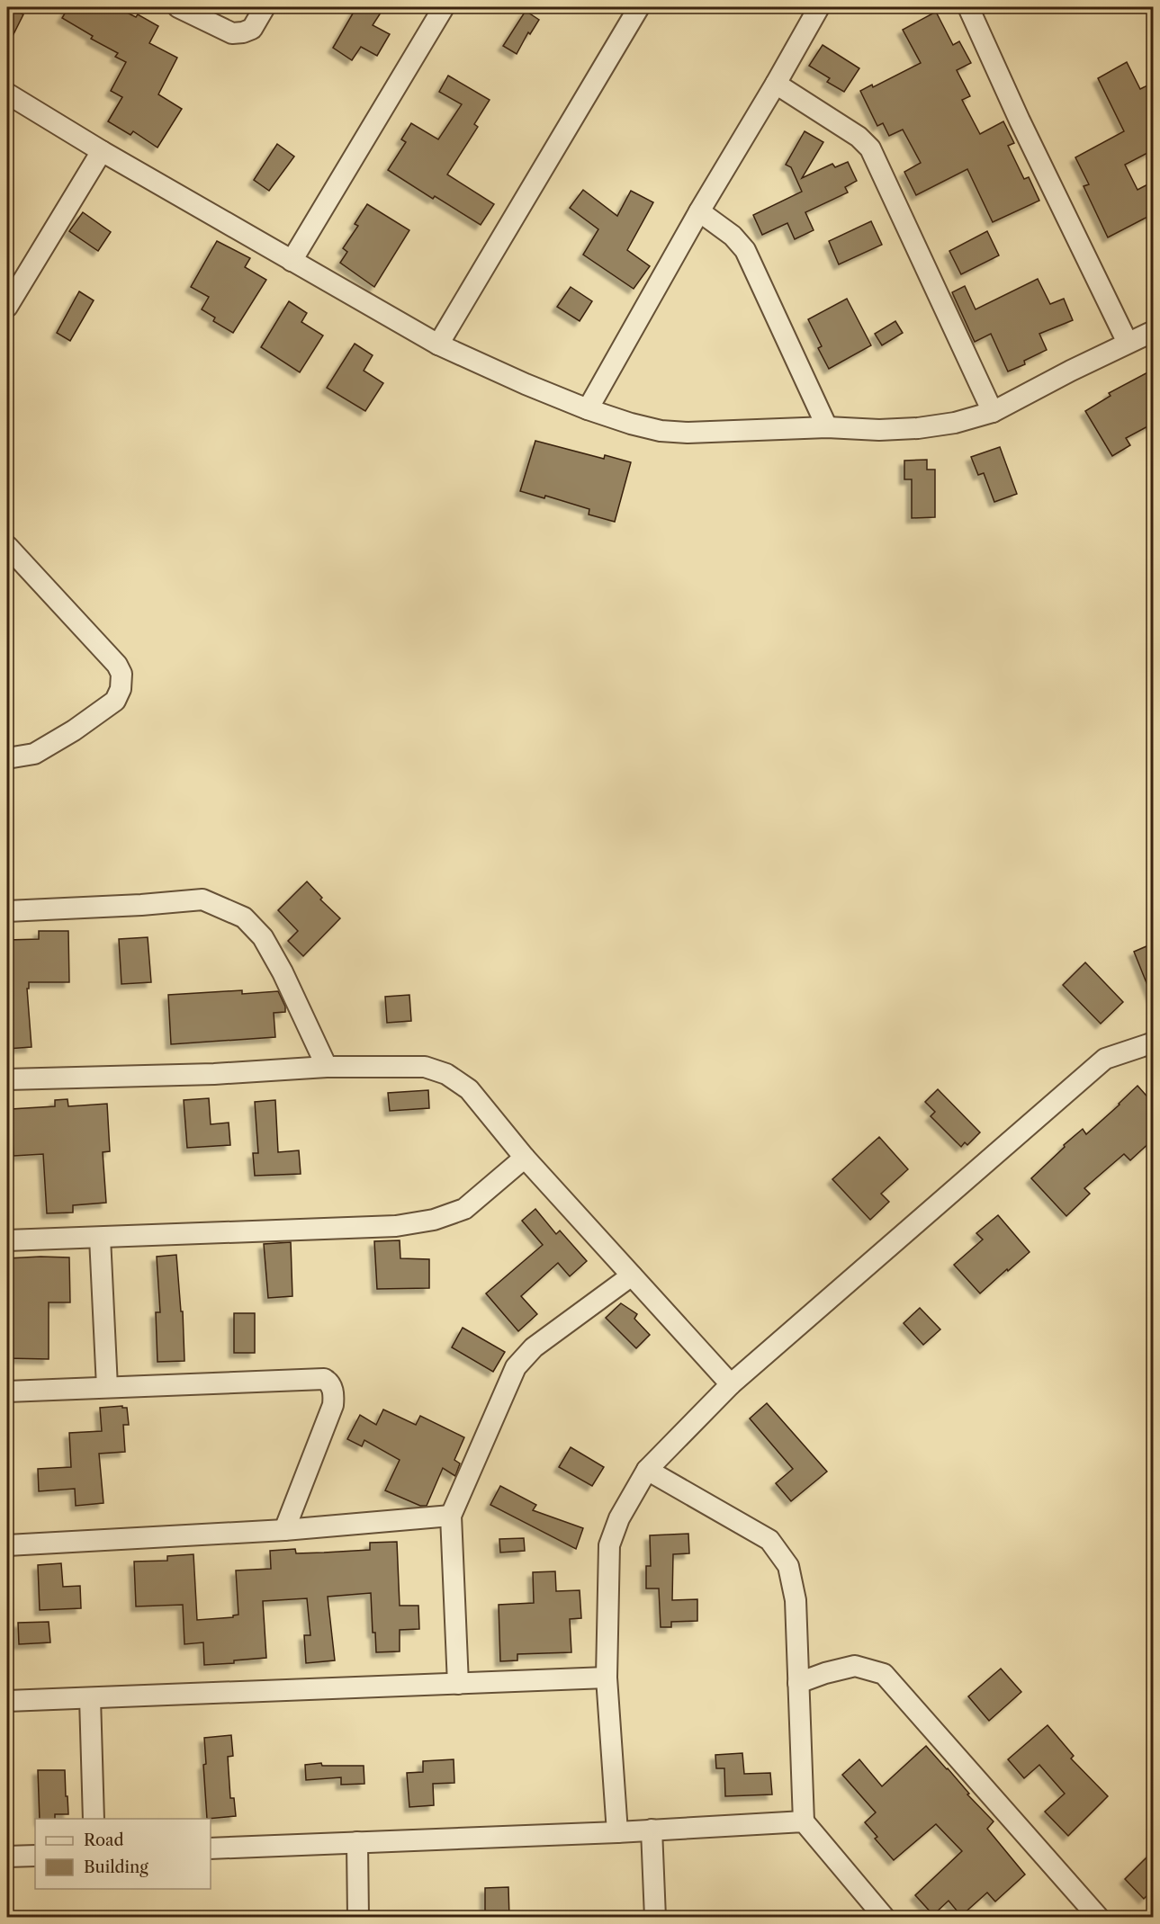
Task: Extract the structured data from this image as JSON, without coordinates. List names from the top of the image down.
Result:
{
  "legend": ["Road", "Building"]
}
